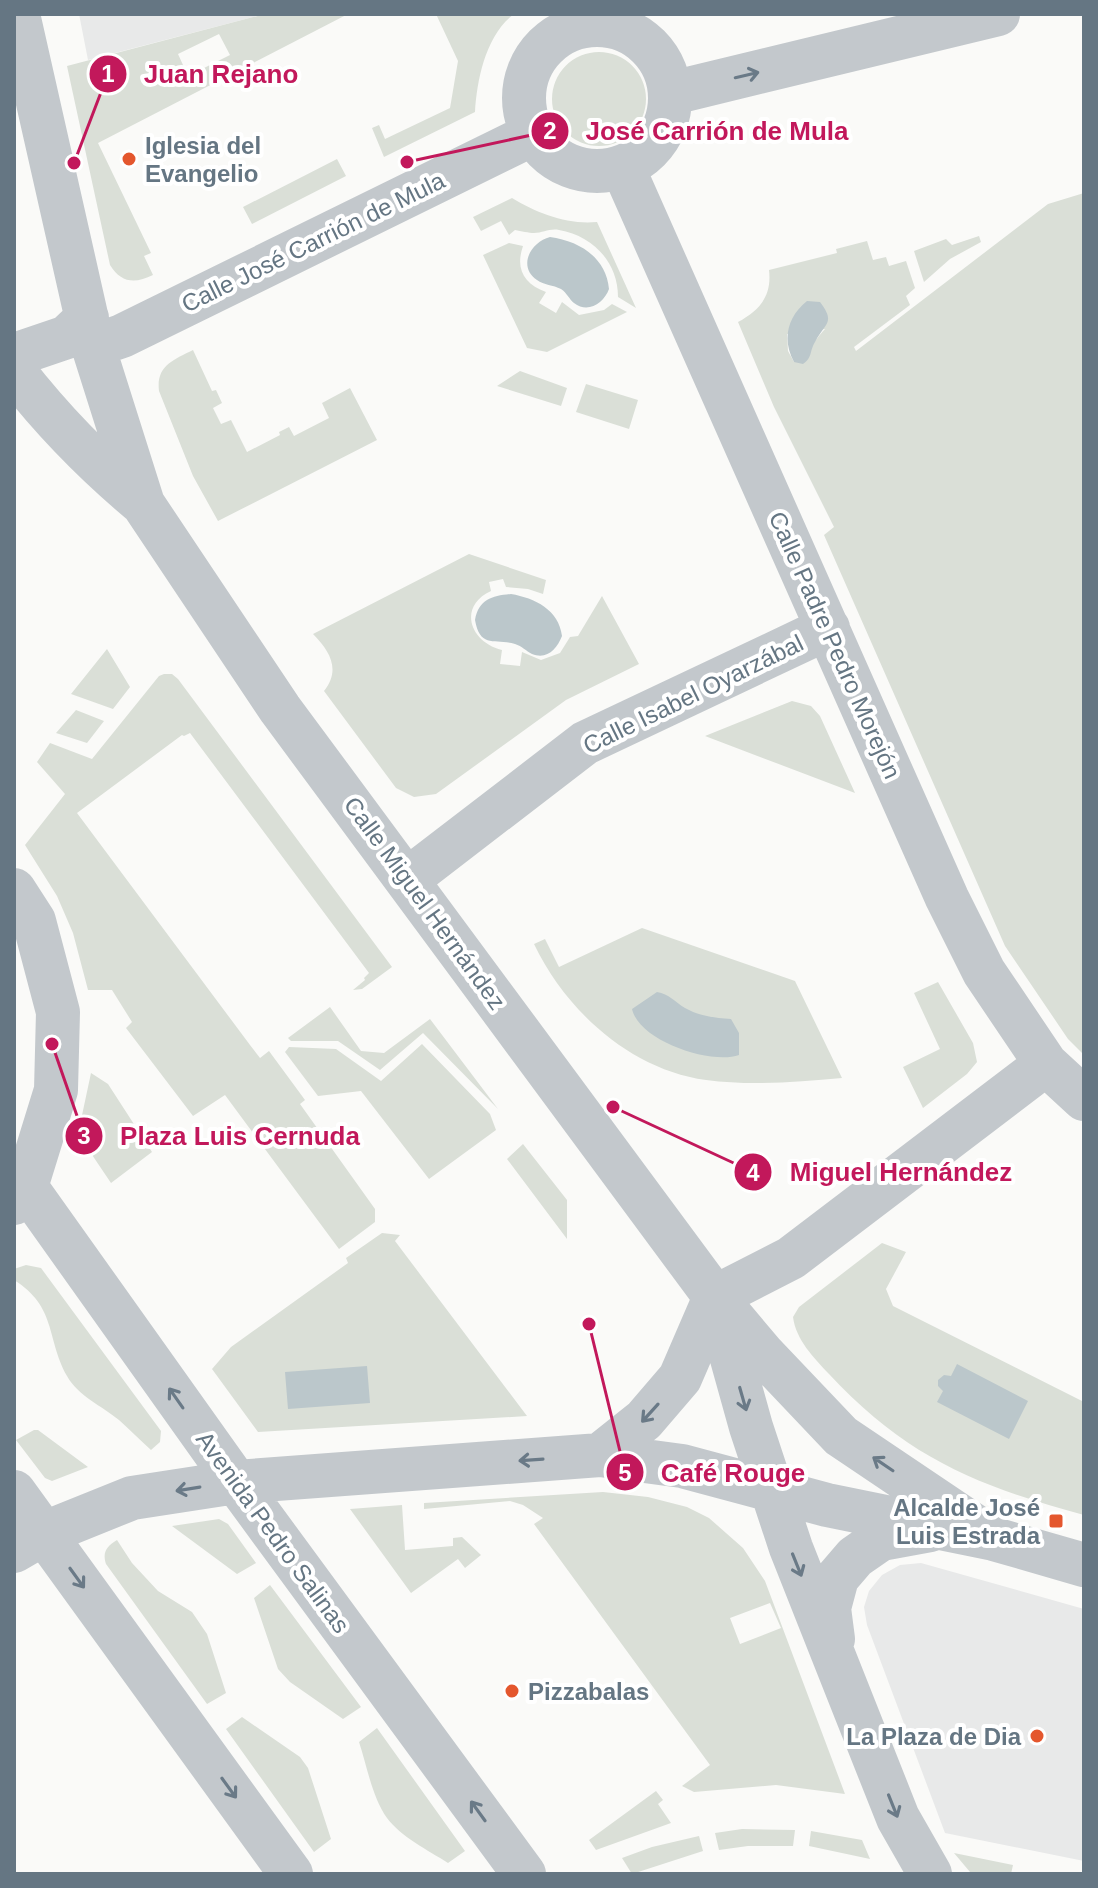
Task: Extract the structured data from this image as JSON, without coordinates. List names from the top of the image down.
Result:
{
  "streets": {
    "street": [
      "Calle José Carrión de Mula",
      "Calle Padre Pedro Morejón",
      "Calle Isabel Oyarzábal",
      "Calle Miguel Hernández",
      "Avenida Pedro Salinas"
    ]
  },
  "crossings": [
    ["Calle José Carrión de Mula", "Calle Padre Pedro Morejón"],
    ["Calle José Carrión de Mula", "Calle Miguel Hernández"],
    ["Calle Padre Pedro Morejón", "Calle Isabel Oyarzábal"],
    ["Calle Isabel Oyarzábal", "Calle Miguel Hernández"]
  ],
  "places": {
    "other": [
      "Iglesia del Evangelio",
      "José Carrión de Mula",
      "Juan Rejano",
      "Plaza Luis Cernuda",
      "Miguel Hernández",
      "Café Rouge",
      "Pizzabalas",
      "La Plaza de Dia"
    ],
    "transit": ["Alcalde José Luis Estrada"]
  }
}
